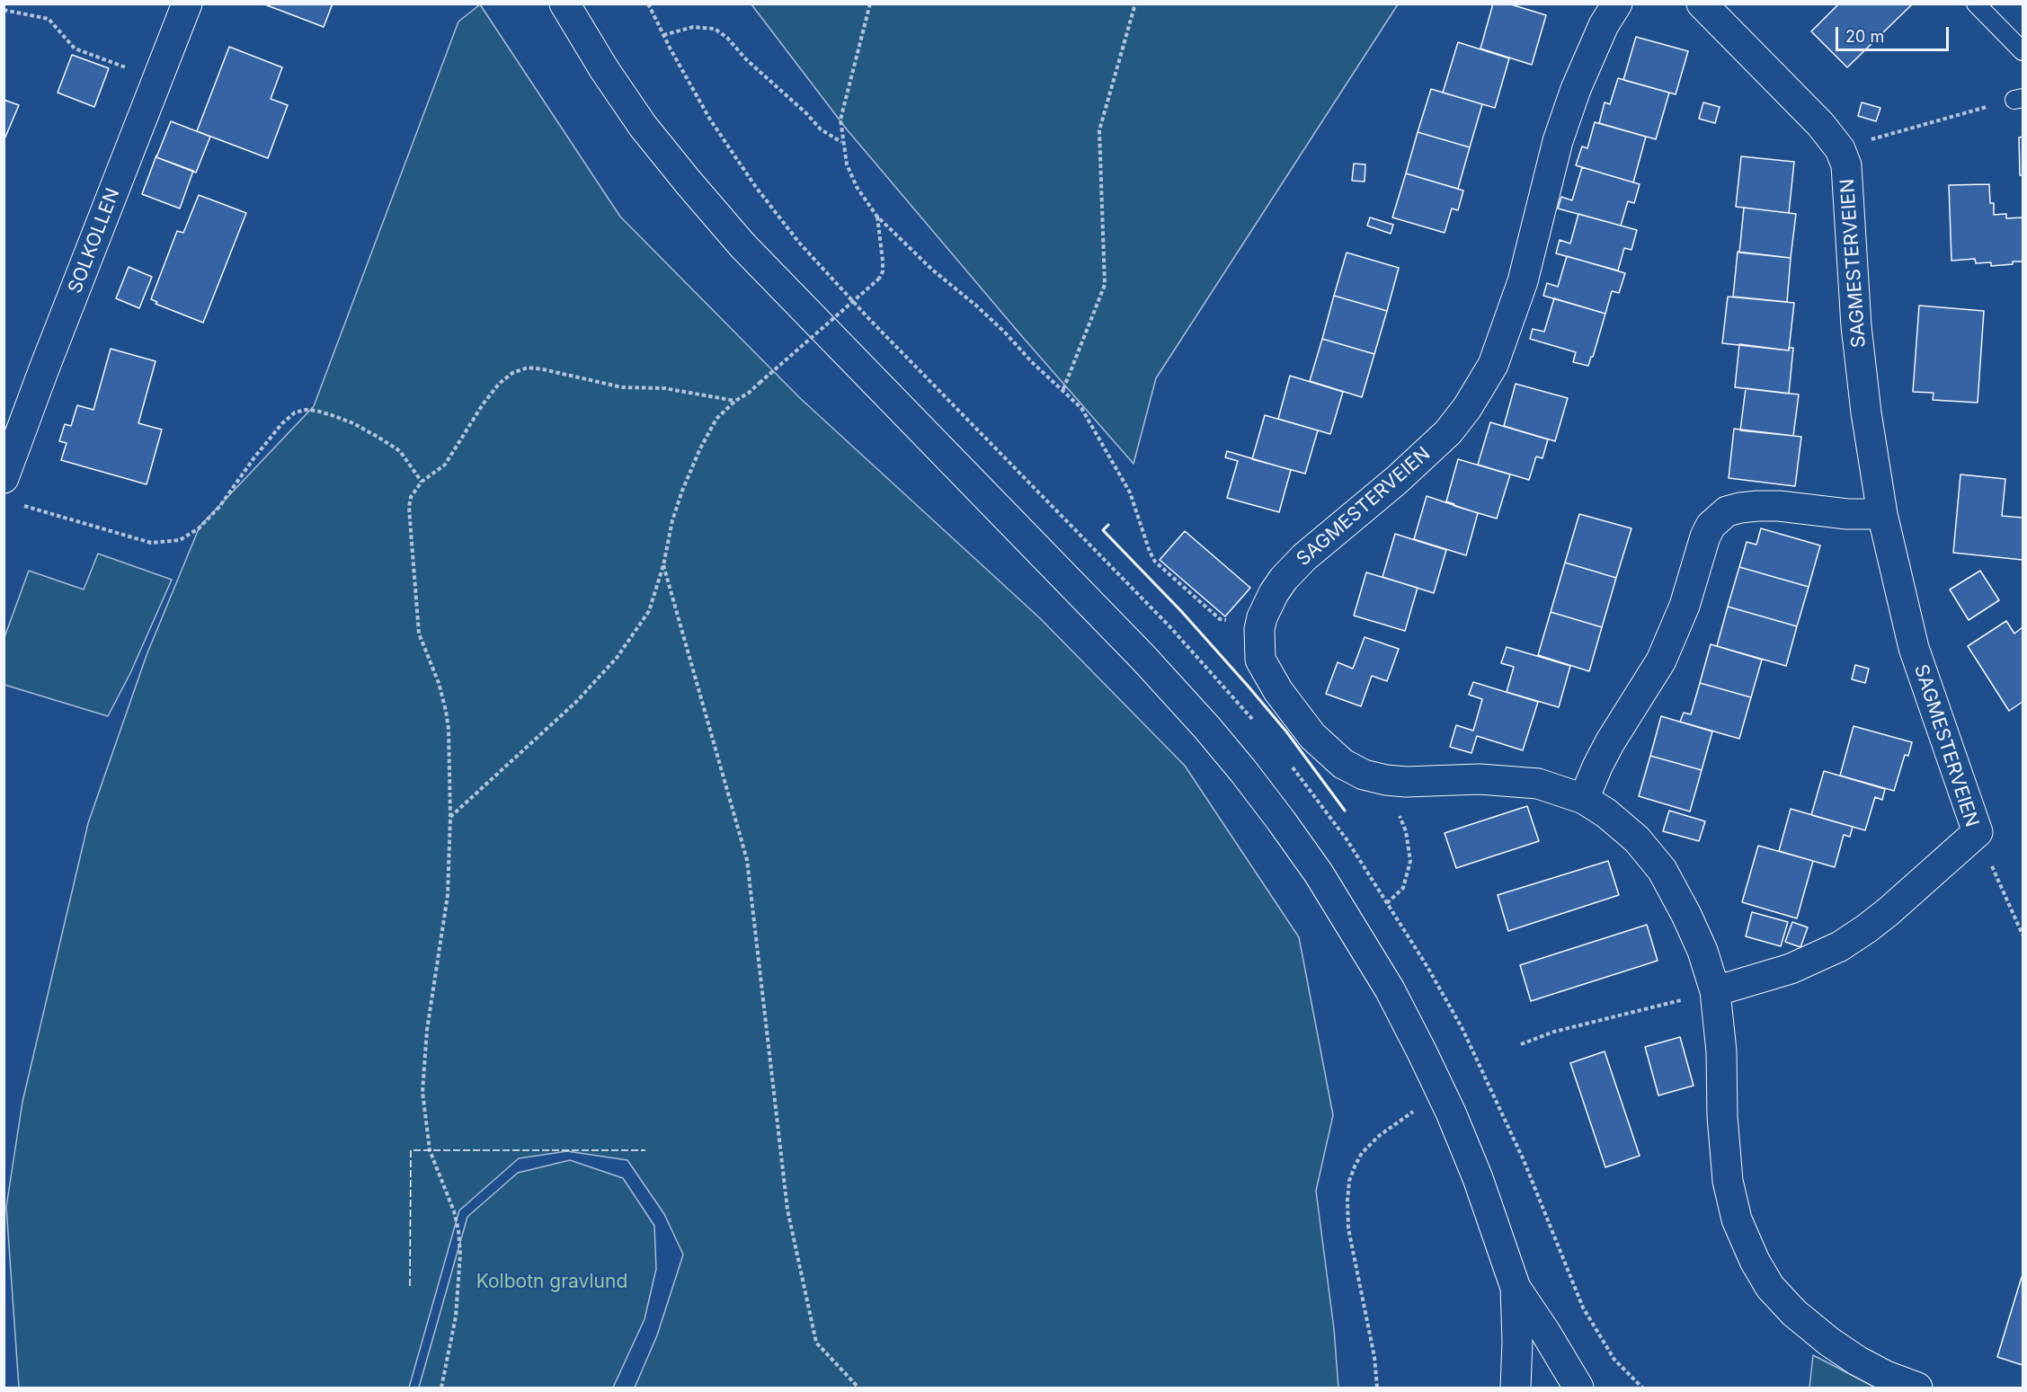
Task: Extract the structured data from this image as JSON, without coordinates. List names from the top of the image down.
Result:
{
  "streets": {
    "street": ["SOLKOLLEN", "SAGMESTERVEIEN"]
  },
  "parks": ["Kolbotn gravlund"],
  "scale_bar": "20 m"
}
